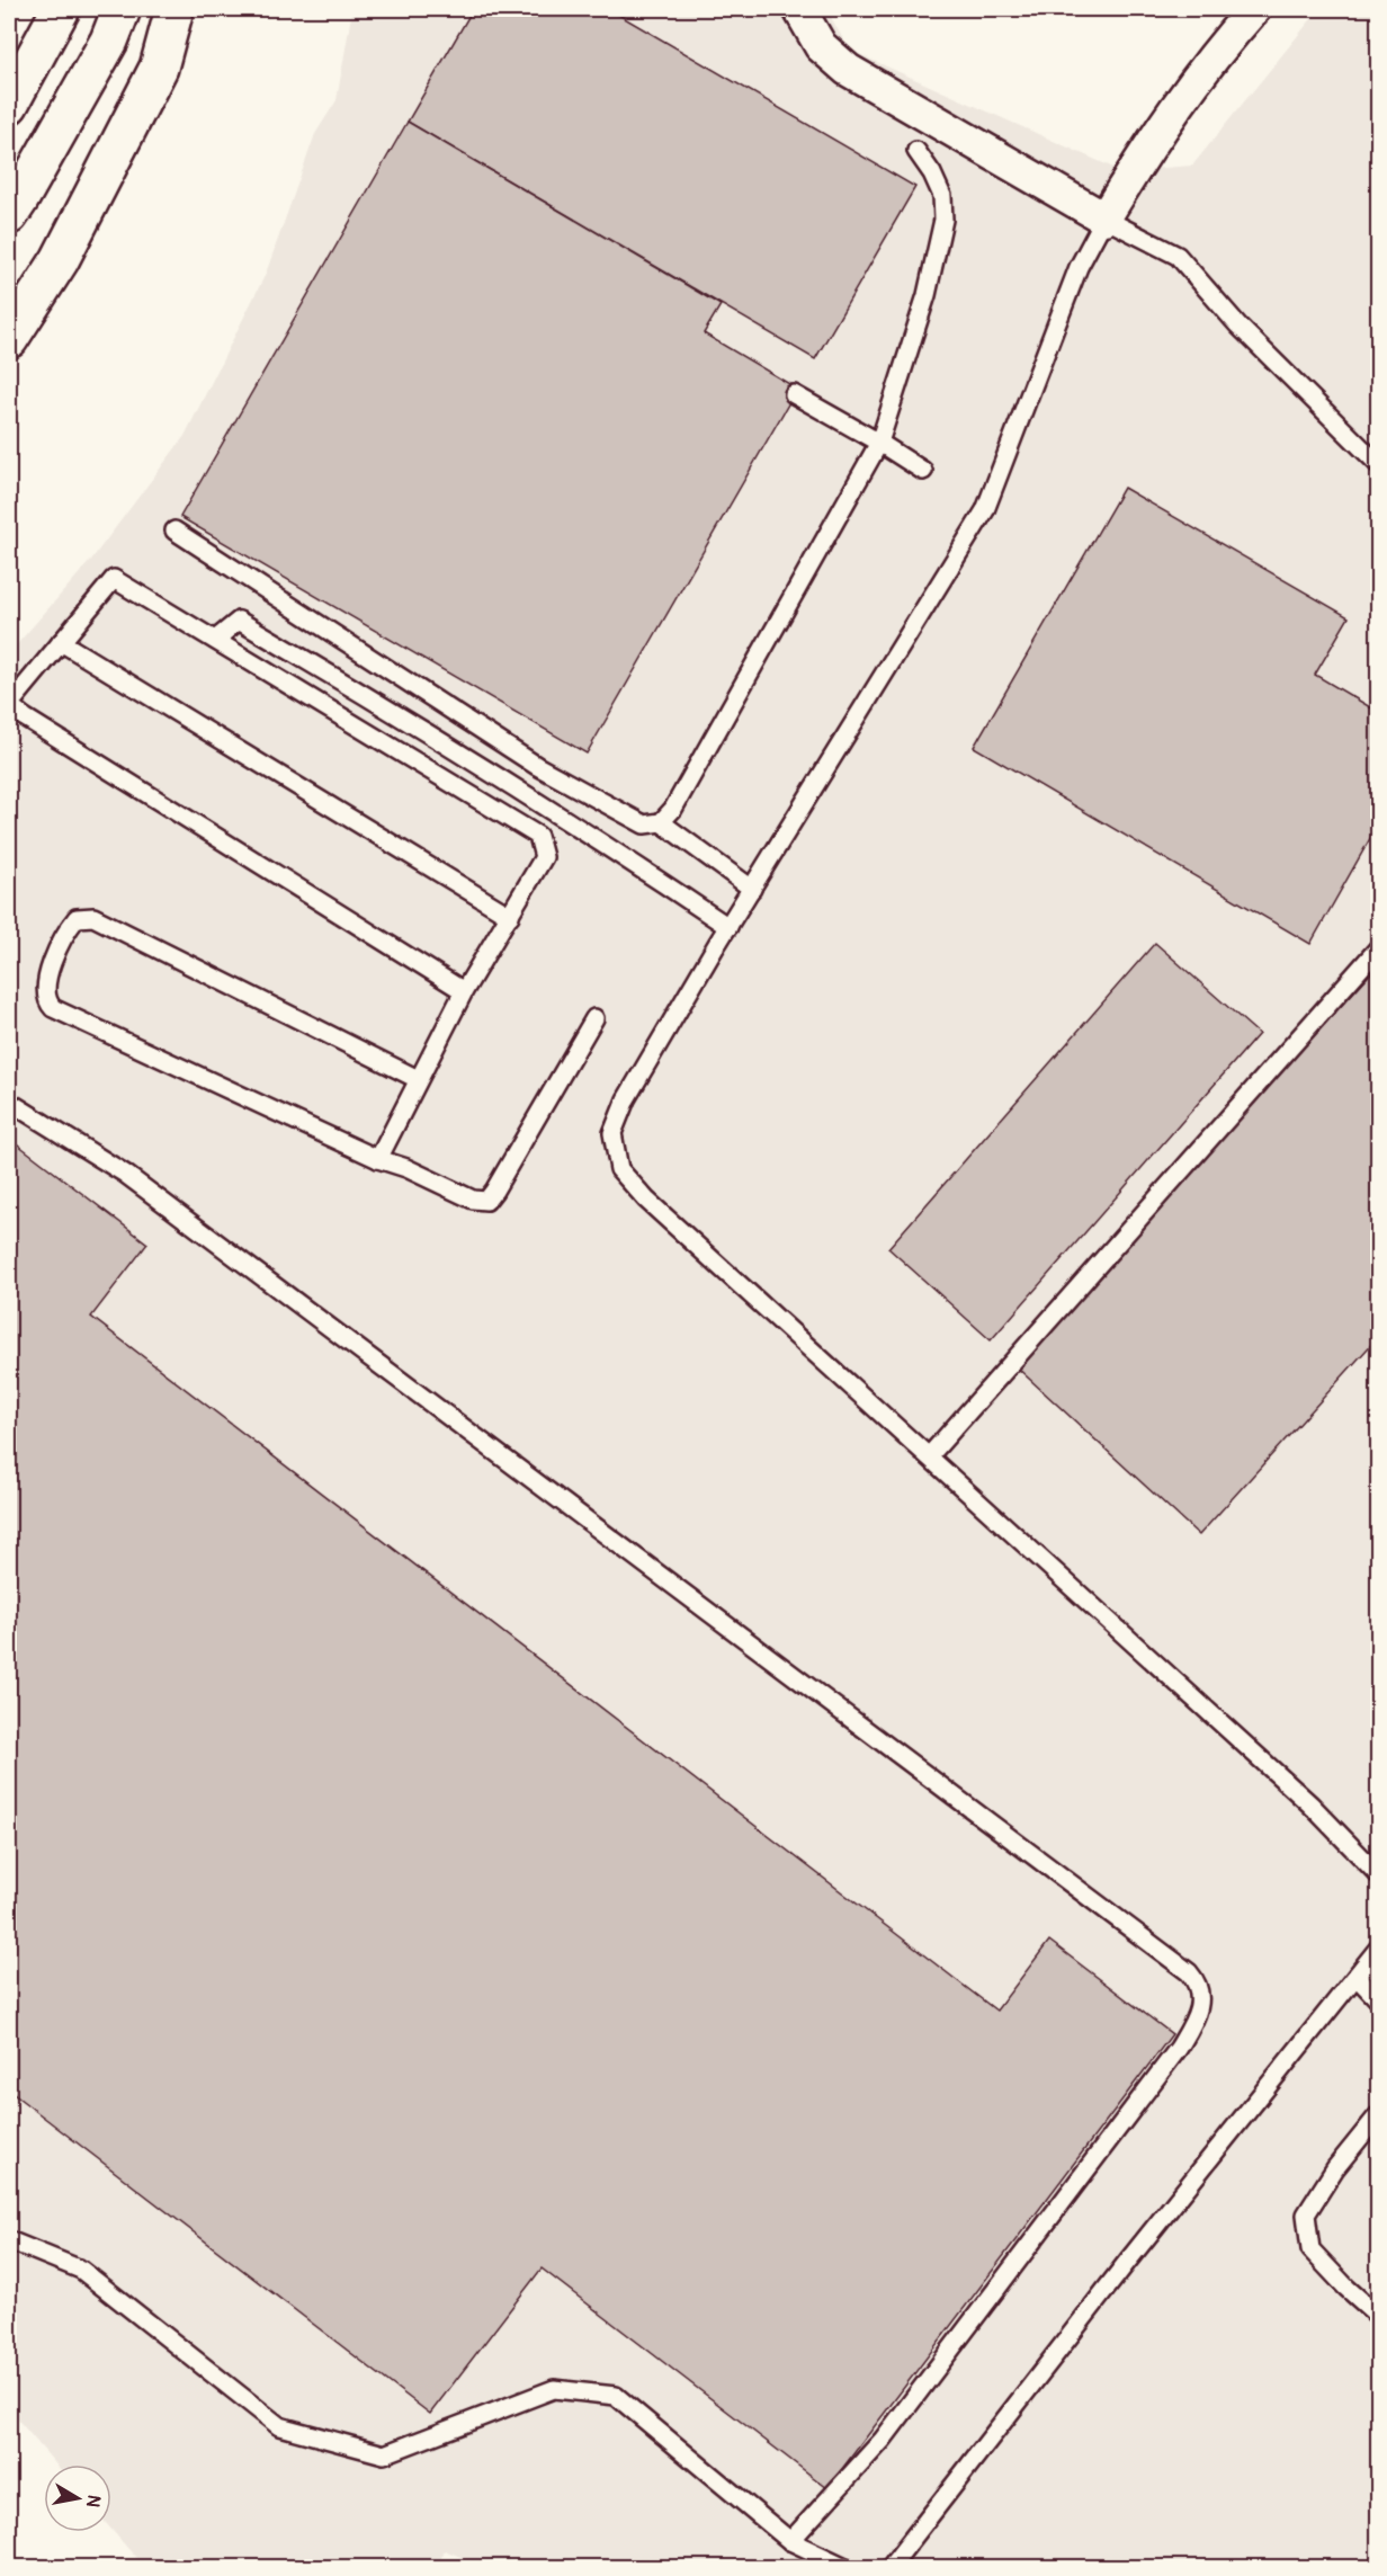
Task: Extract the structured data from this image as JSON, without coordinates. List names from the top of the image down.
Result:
{
  "north": "right"
}
